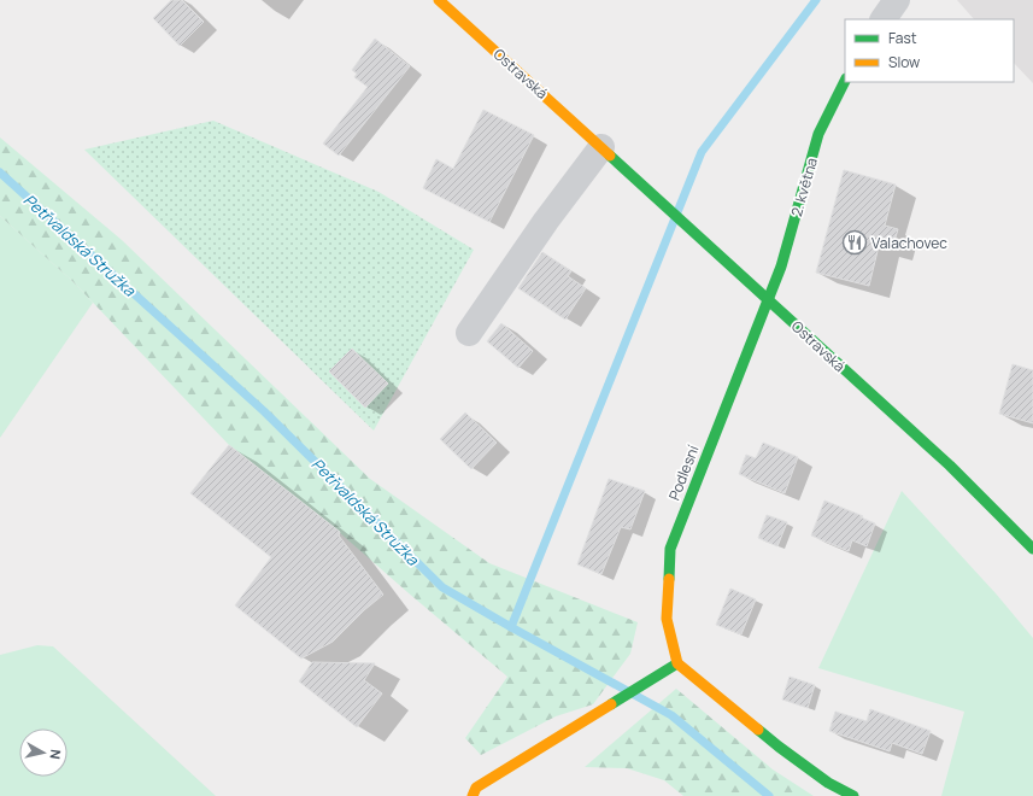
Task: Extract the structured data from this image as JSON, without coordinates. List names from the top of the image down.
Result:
{
  "streets": {
    "street": ["Ostravská", "2. května", "Podlesní"]
  },
  "crossings": [
    ["Ostravská", "2. května"],
    ["Ostravská", "Podlesní"],
    ["2. května", "Podlesní"]
  ],
  "water": ["Petřvaldská Stružka"],
  "places": {
    "restaurant": ["Valachovec"]
  },
  "legend": ["Fast", "Slow"],
  "north": "right"
}
